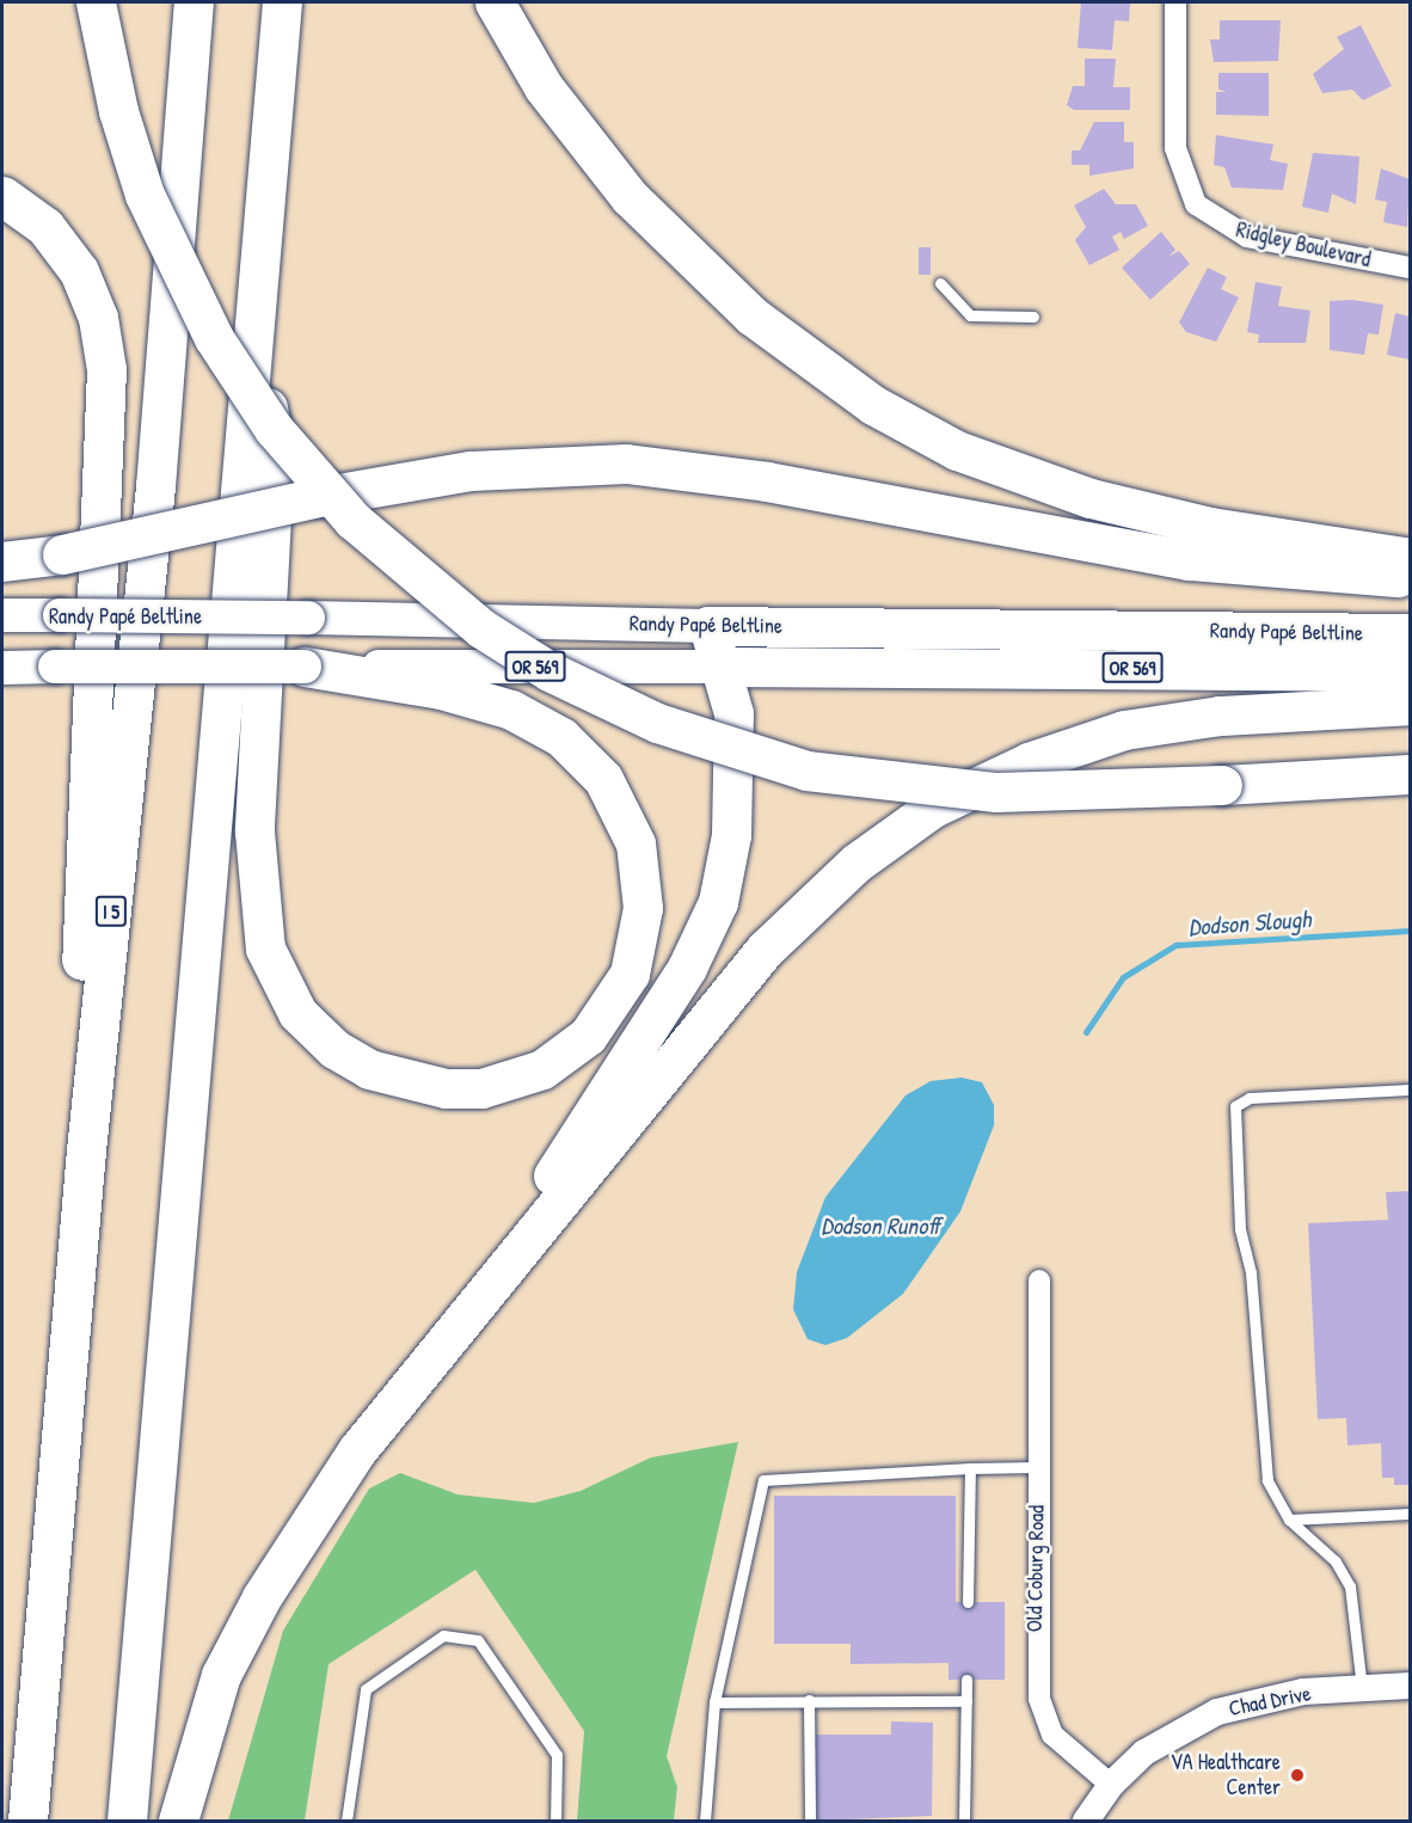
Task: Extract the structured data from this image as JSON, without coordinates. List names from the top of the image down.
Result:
{
  "streets": {
    "highway": ["Randy Papé Beltline", "OR 569", "I 5"],
    "street": ["Ridgley Boulevard", "Old Coburg Road", "Chad Drive"]
  },
  "crossings": [
    ["Old Coburg Road", "Chad Drive"]
  ],
  "water": ["Dodson Slough", "Dodson Runoff"],
  "places": ["VA Healthcare Center"]
}
